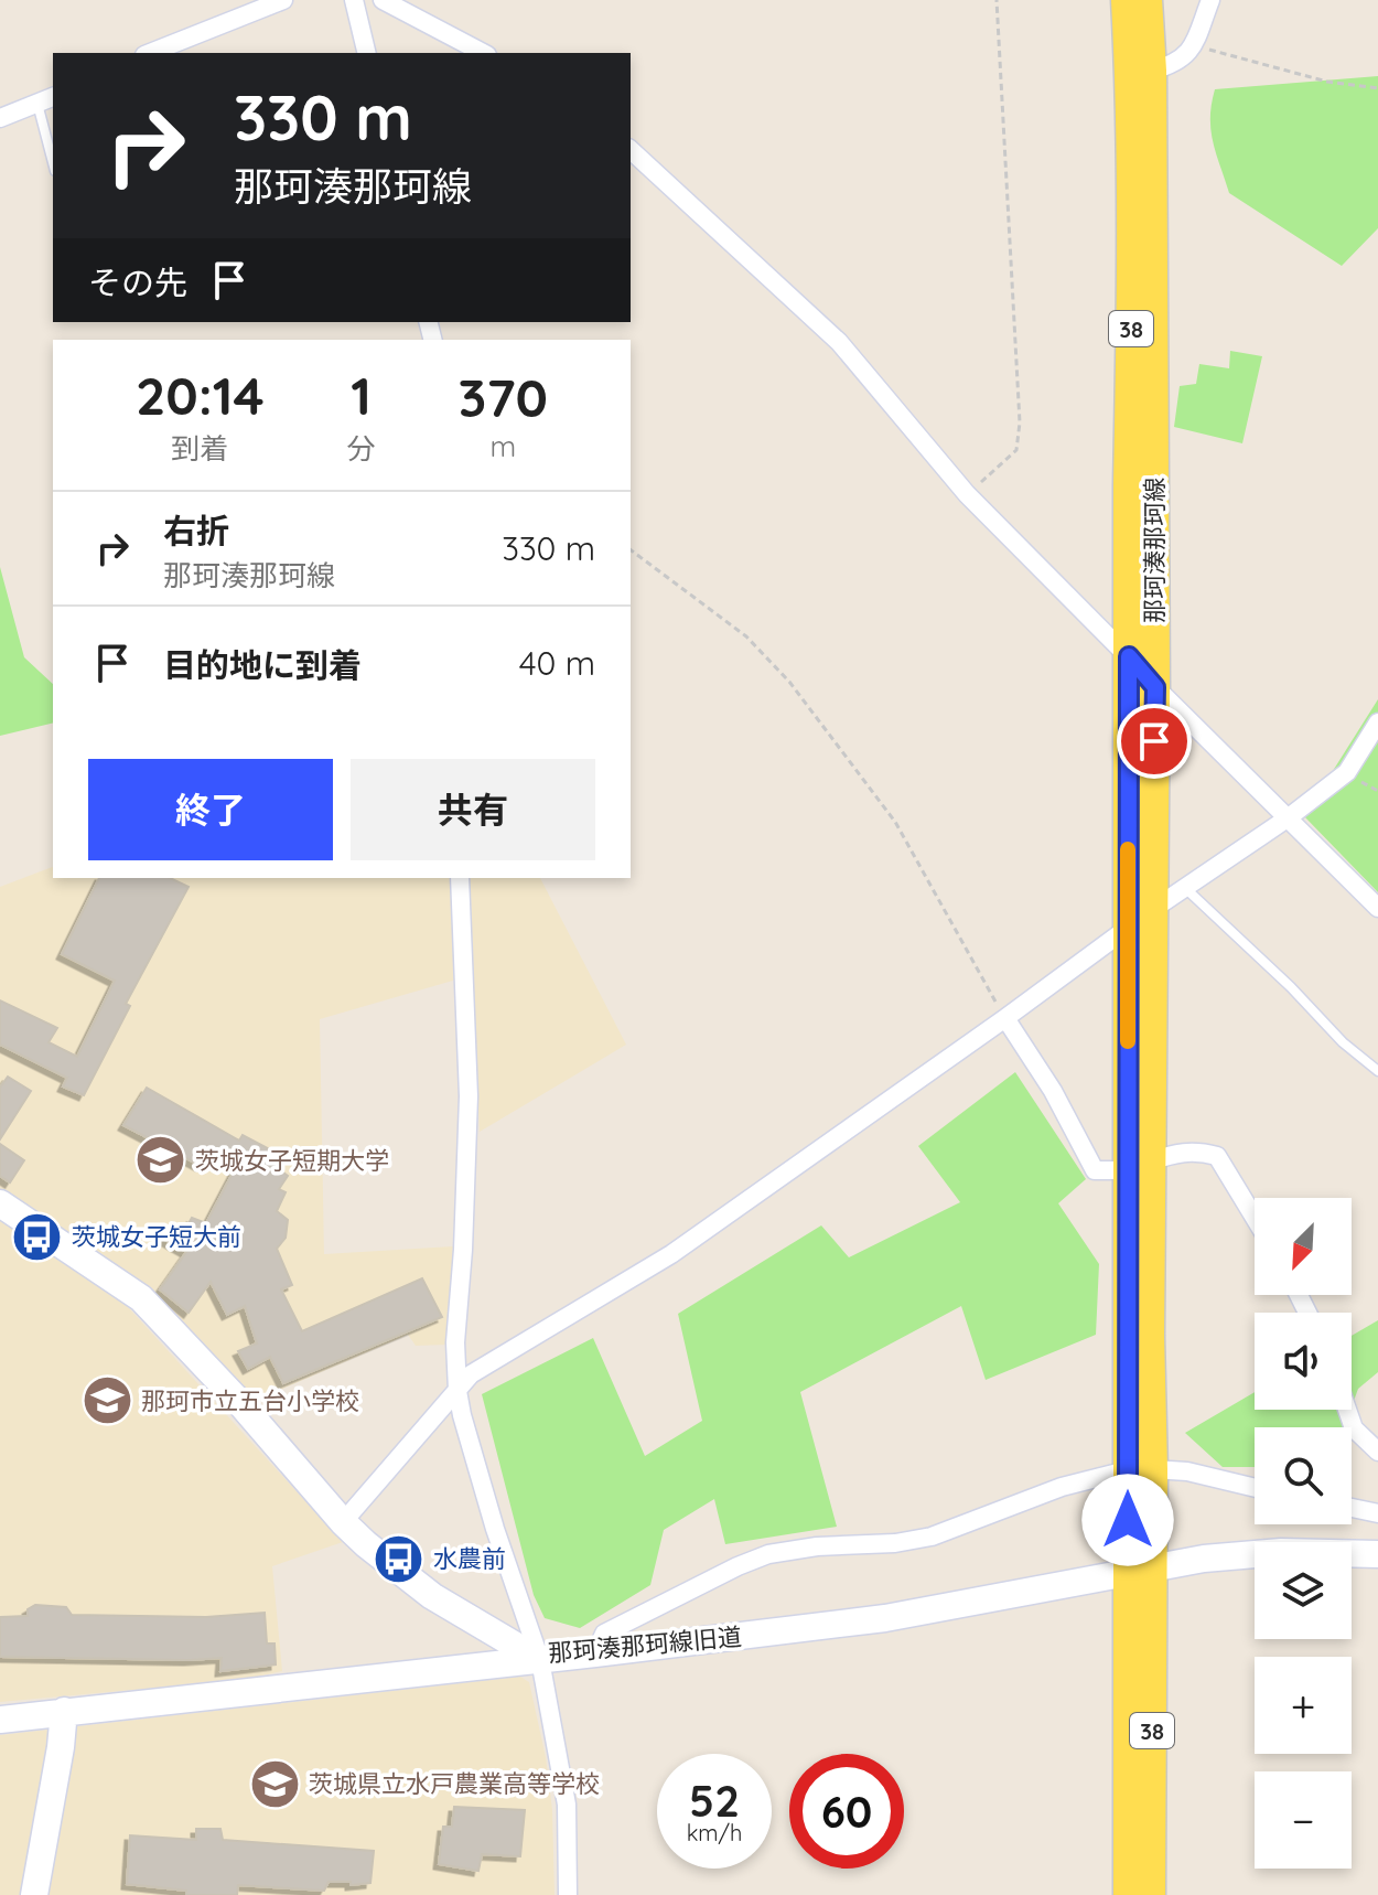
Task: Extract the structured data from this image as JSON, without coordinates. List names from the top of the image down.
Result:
{
  "streets": {
    "main road": ["38", "那珂湊那珂線"],
    "street": ["那珂湊那珂線旧道"]
  },
  "crossings": [
    ["那珂湊那珂線", "那珂湊那珂線旧道"]
  ],
  "places": {
    "school or university": ["茨城女子短期大学", "那珂市立五台小学校", "茨城県立水戸農業高等学校"],
    "bus stop": ["茨城女子短大前", "水農前"]
  },
  "north": "bottom left",
  "page": {
    "turn": ["330 m", "那珂湊那珂線"],
    "then": "その先",
    "eta": [
      "20:14",
      "到着",
      "1",
      "分",
      "370",
      "m"
    ],
    "list": [
      {
        "name": "右折",
        "note": "那珂湊那珂線",
        "value": "330 m"
      },
      {
        "name": "目的地に到着",
        "value": "40 m"
      }
    ],
    "buttons": ["終了", "共有"],
    "map_buttons": ["+", "−"],
    "speed": "52 km/h",
    "limit": "60"
  }
}
